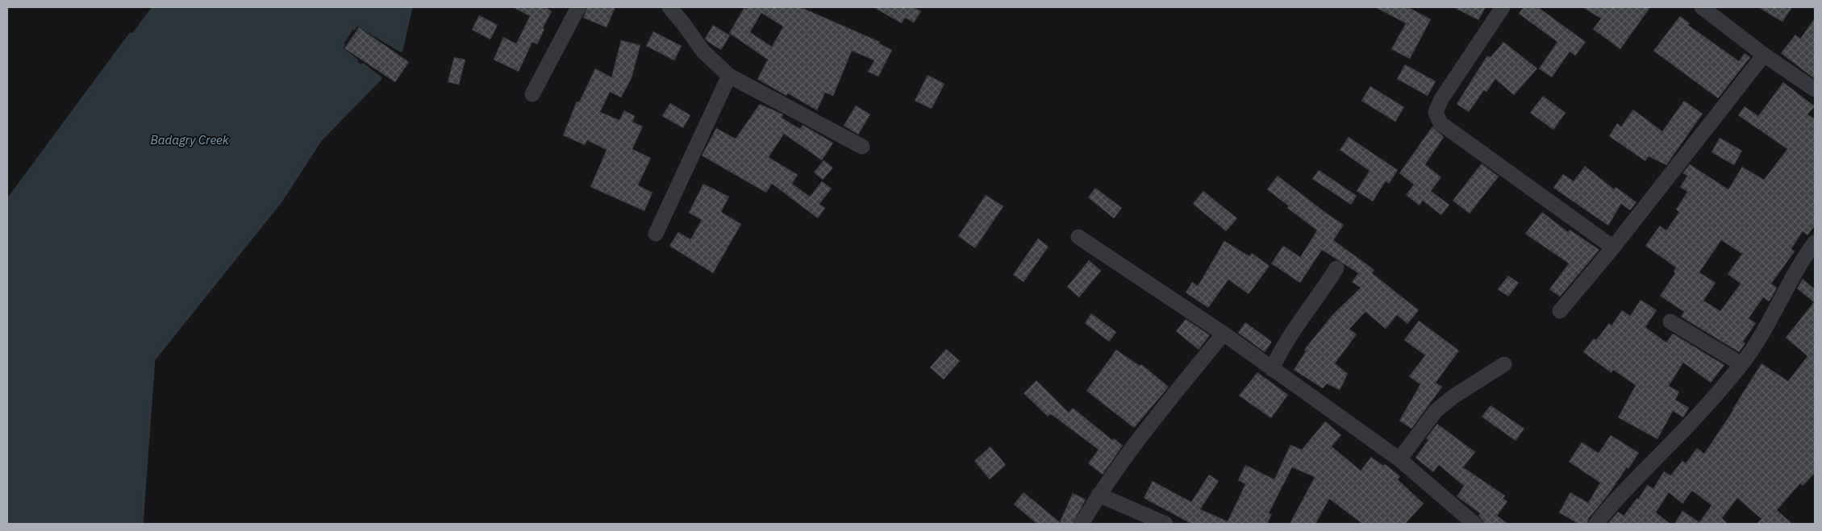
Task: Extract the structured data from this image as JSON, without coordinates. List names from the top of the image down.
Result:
{
  "water": ["Badagry Creek"]
}
